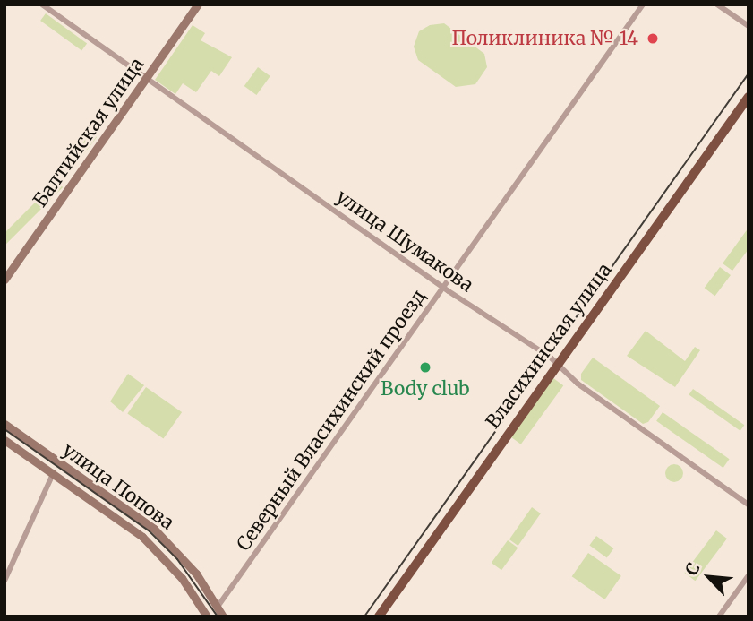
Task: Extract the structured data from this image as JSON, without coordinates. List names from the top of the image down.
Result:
{
  "streets": {
    "highway": ["Власихинская улица"],
    "main road": ["Балтийская улица", "улица Попова"],
    "street": ["улица Шумакова", "Северный Власихинский проезд"]
  },
  "crossings": [
    ["Балтийская улица", "улица Шумакова"],
    ["улица Шумакова", "Власихинская улица"],
    ["улица Шумакова", "Северный Власихинский проезд"],
    ["Северный Власихинский проезд", "улица Попова"]
  ],
  "places": ["Поликлиника № 14", "Body club"],
  "north": "top left"
}
